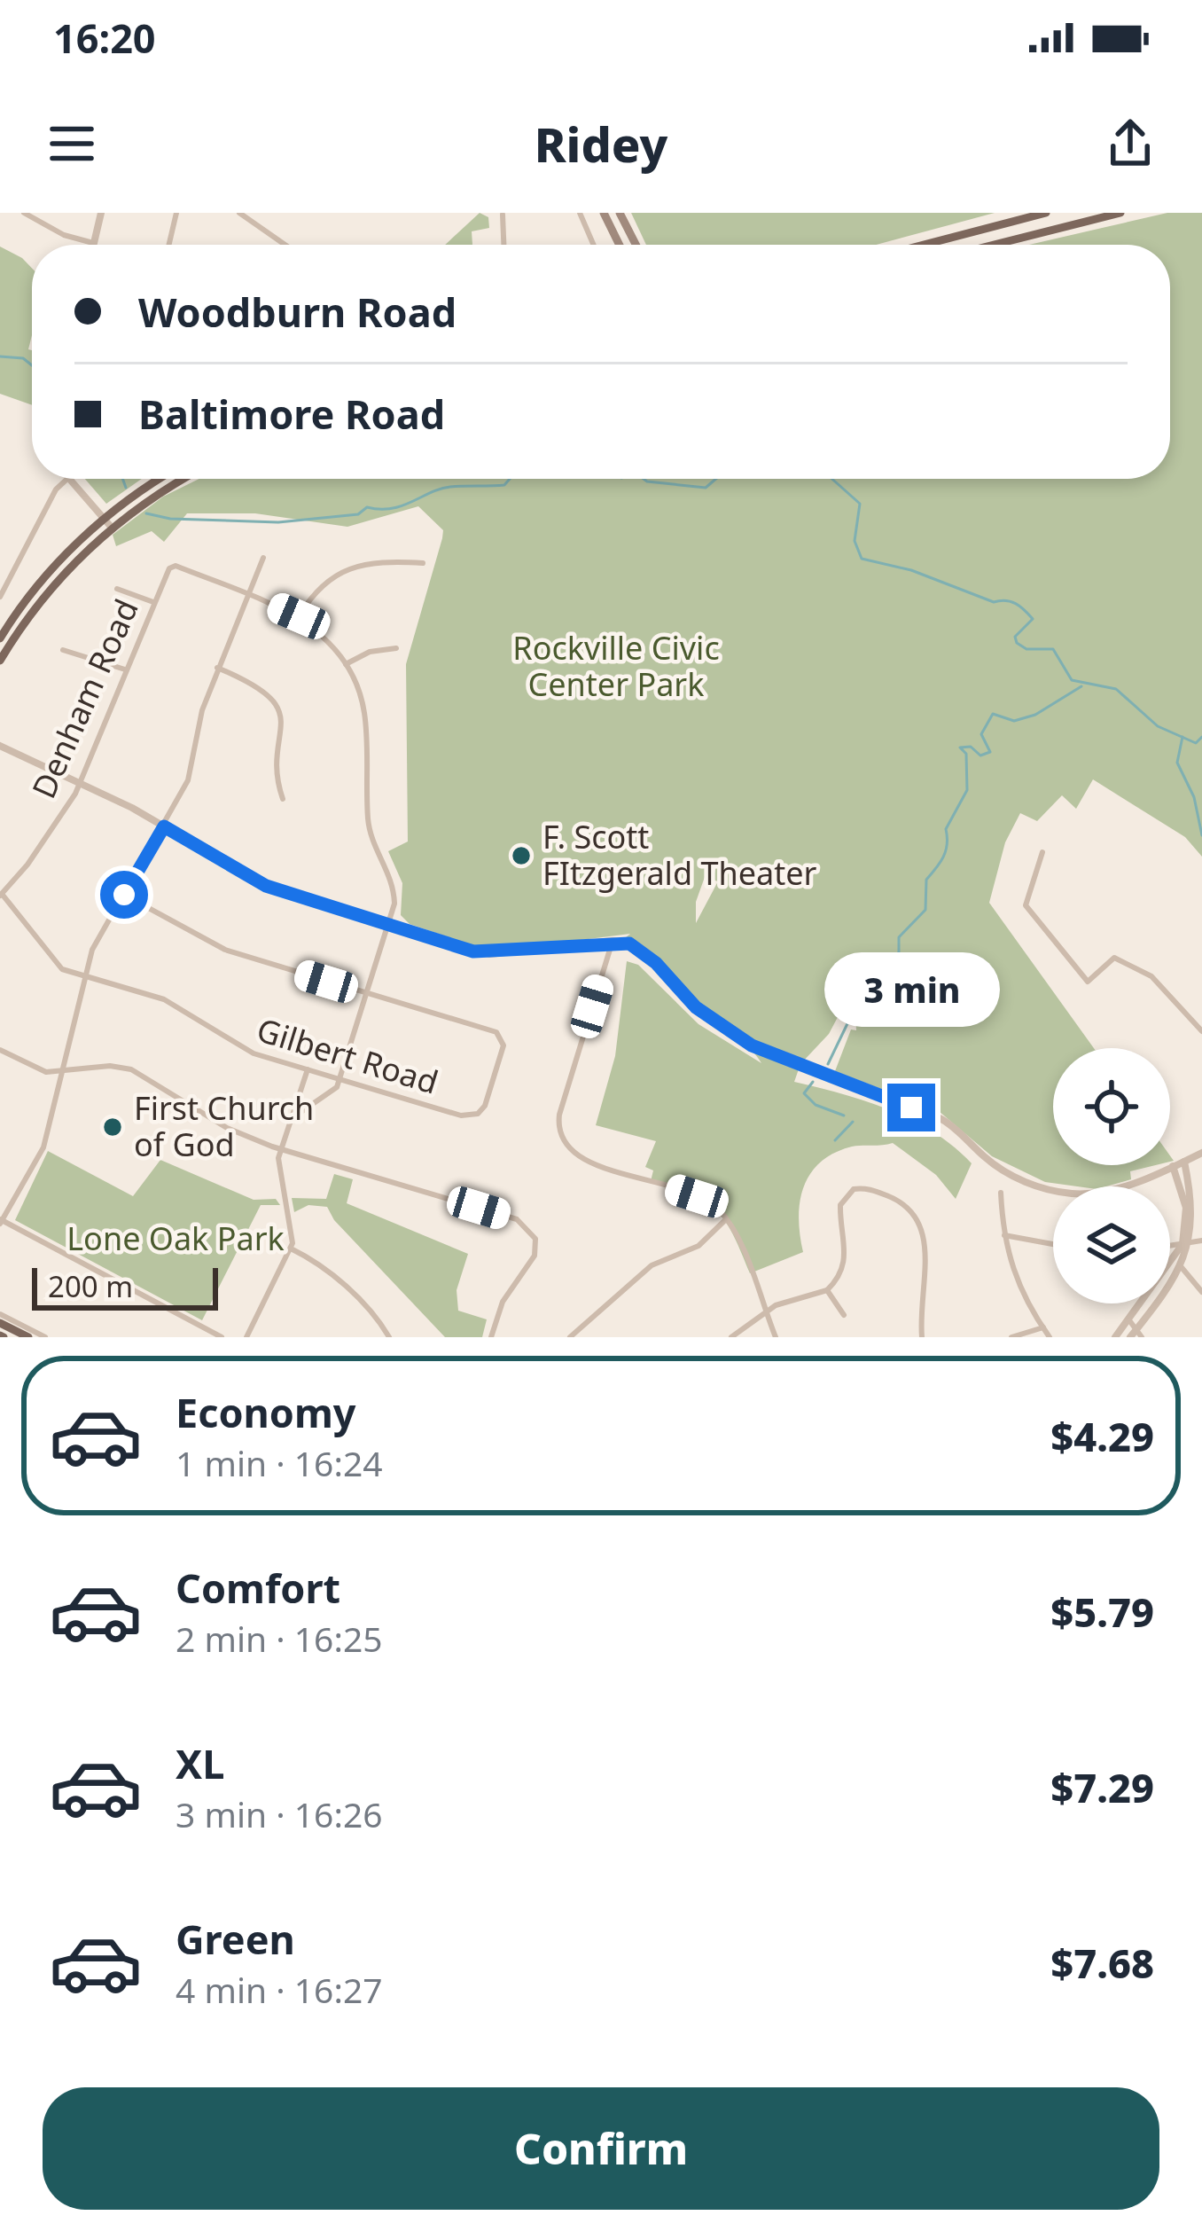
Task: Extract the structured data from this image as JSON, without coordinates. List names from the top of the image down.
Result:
{
  "streets": {
    "street": ["Denham Road", "Gilbert Road"]
  },
  "crossings": [
    ["Denham Road", "Gilbert Road"]
  ],
  "parks": ["Rockville Civic Center Park", "Lone Oak Park"],
  "places": ["F. Scott FItzgerald Theater", "First Church of God"],
  "scale_bar": "200 m",
  "page": {
    "status": "16:20",
    "header": "Ridey",
    "banner": ["Woodburn Road", "Baltimore Road"],
    "bubble": "3 min",
    "scale": "200 m",
    "list": [
      {
        "name": "Economy",
        "note": "1 min · 16:24",
        "value": "$4.29"
      },
      {
        "name": "Comfort",
        "note": "2 min · 16:25",
        "value": "$5.79"
      },
      {
        "name": "XL",
        "note": "3 min · 16:26",
        "value": "$7.29"
      },
      {
        "name": "Green",
        "note": "4 min · 16:27",
        "value": "$7.68"
      }
    ],
    "buttons": "Confirm"
  }
}
